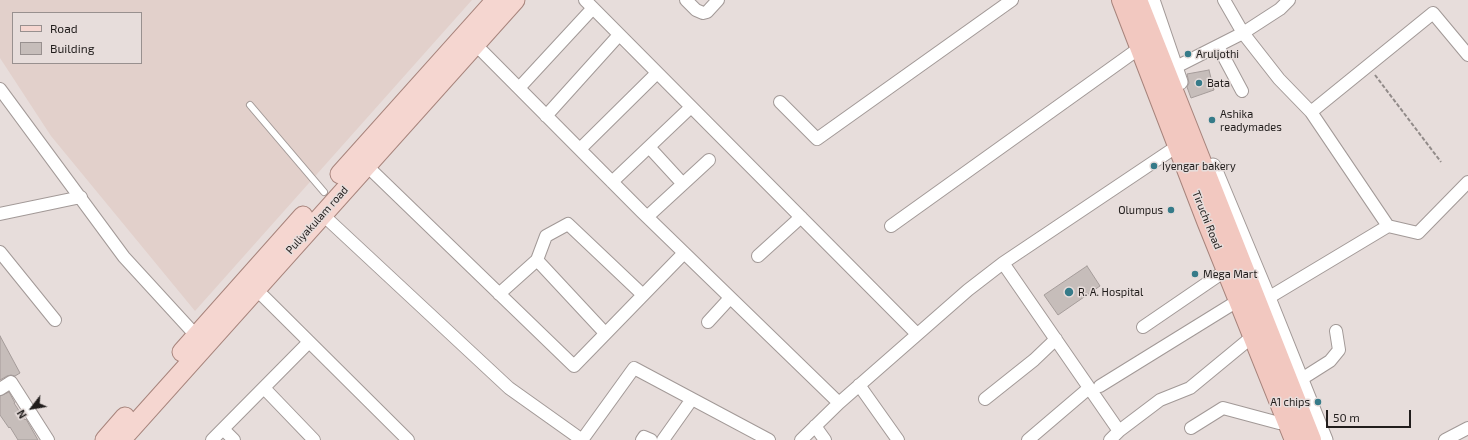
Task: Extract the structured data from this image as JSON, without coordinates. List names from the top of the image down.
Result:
{
  "streets": {
    "highway": ["Tiruchi Road"],
    "main road": ["Puliyakulam road"]
  },
  "places": [
    "Aruljothi",
    "Bata",
    "Ashika readymades",
    "Iyengar bakery",
    "Olumpus",
    "Mega Mart",
    "R. A. Hospital",
    "A1 chips"
  ],
  "legend": ["Road", "Building"],
  "scale_bar": "50 m",
  "north": "bottom left"
}
